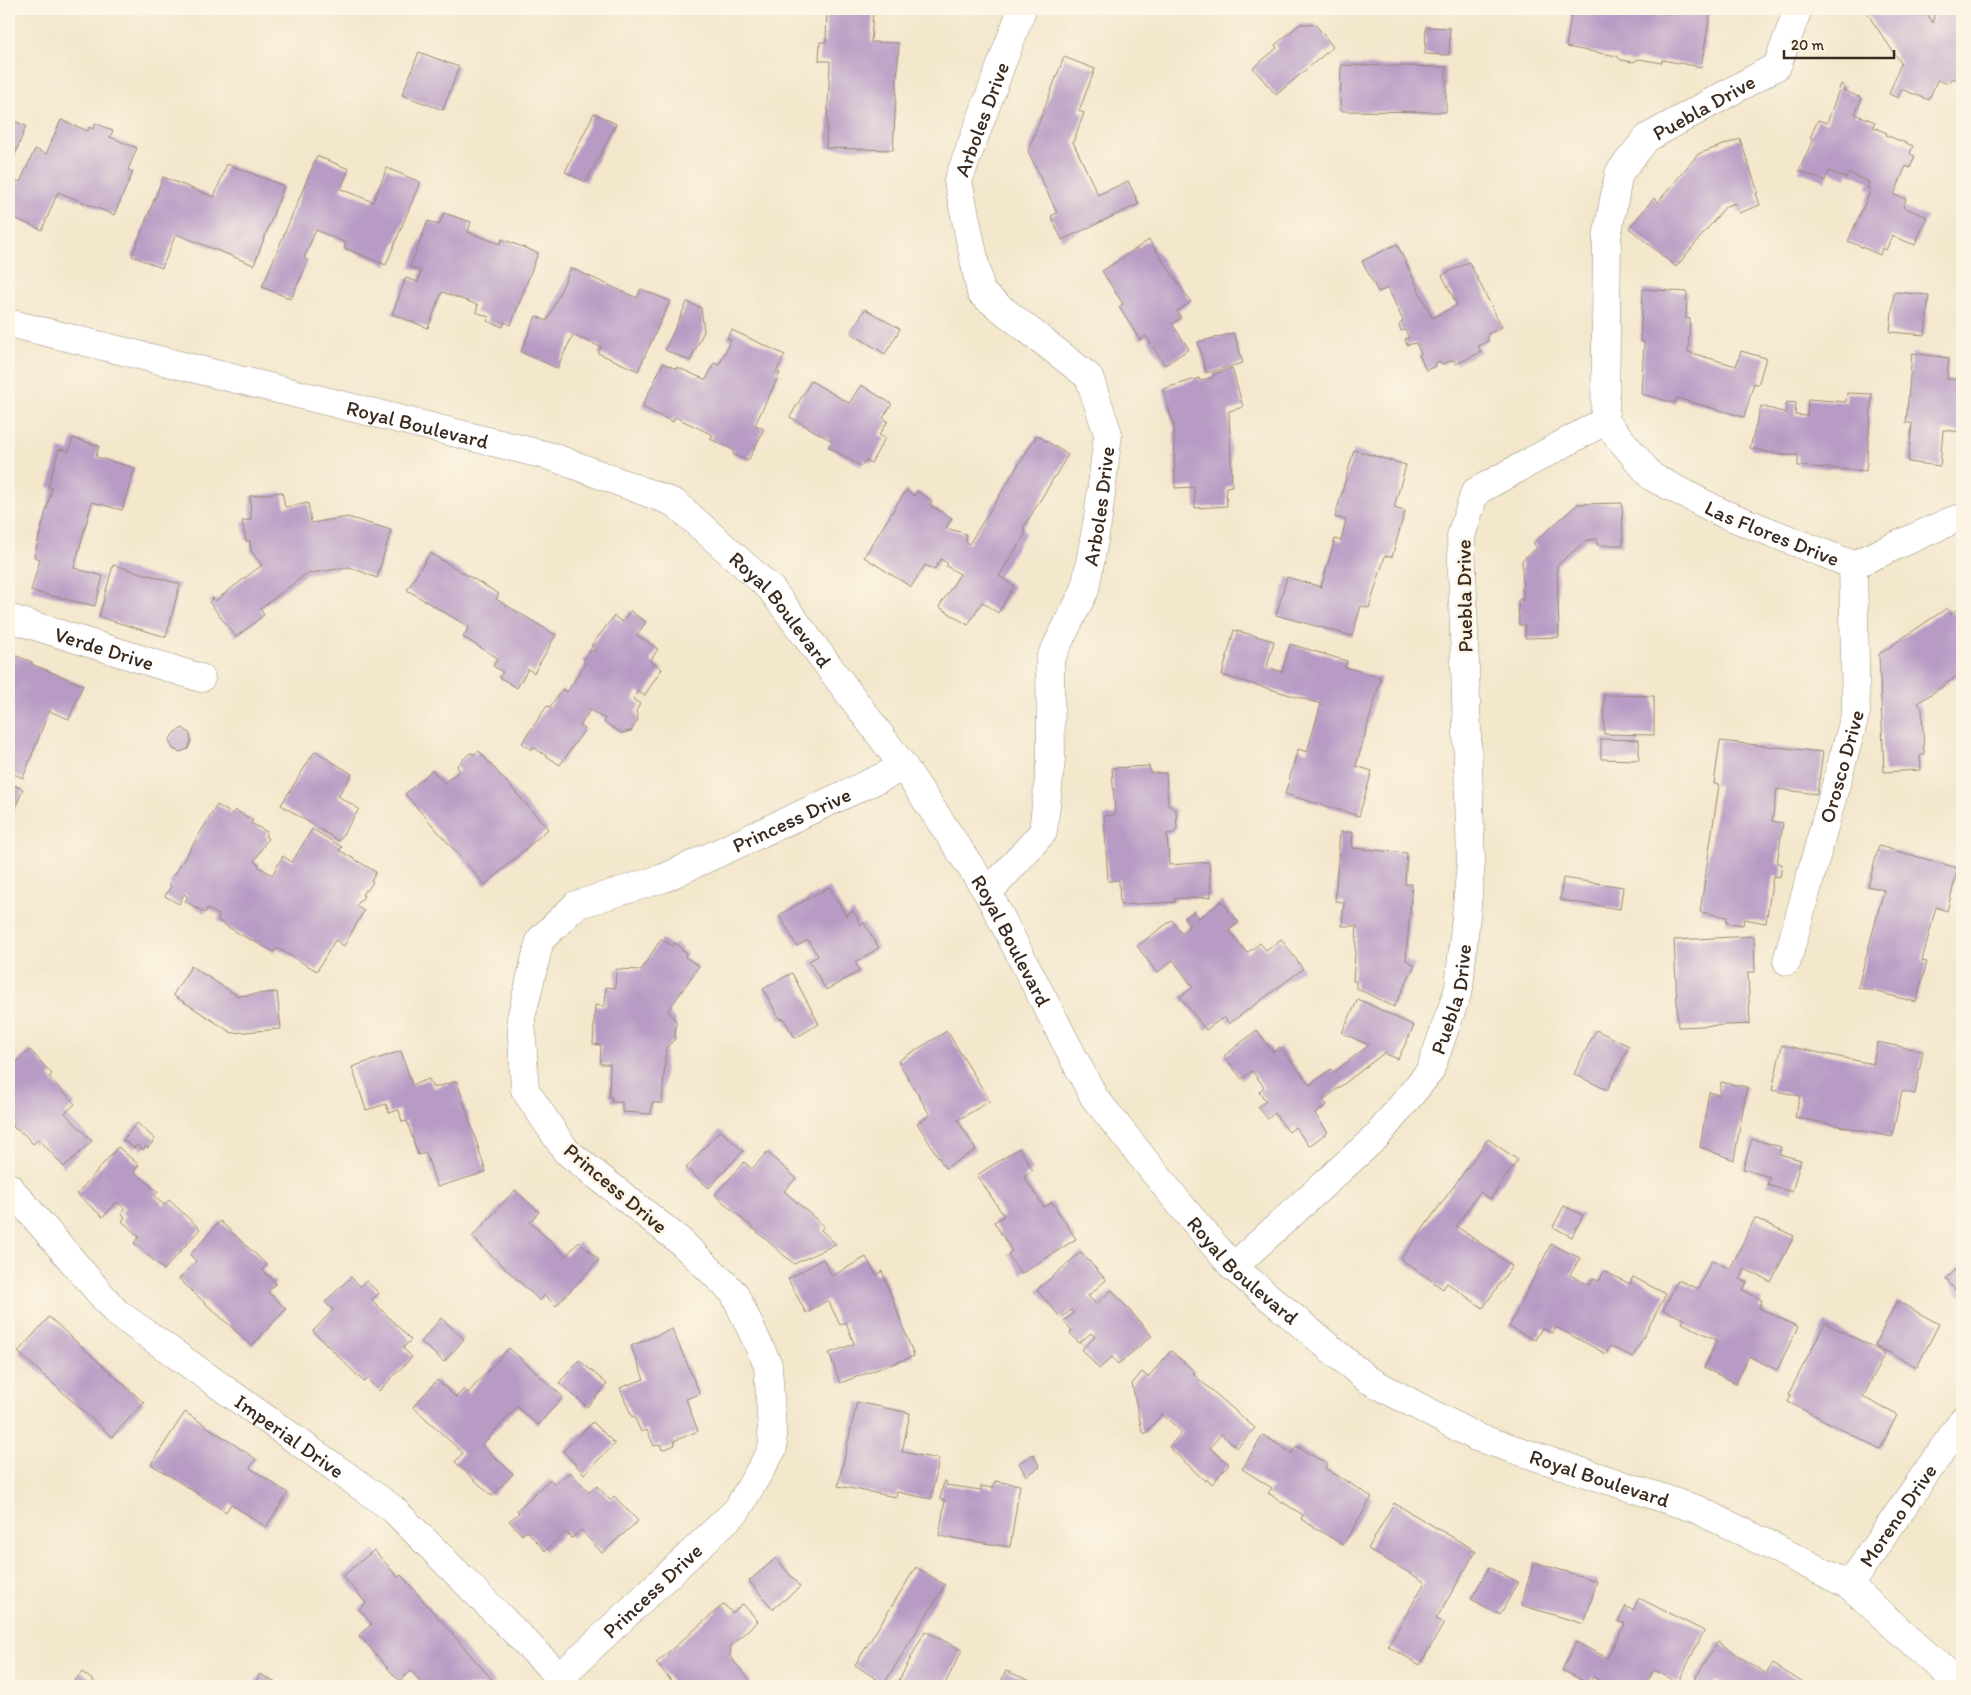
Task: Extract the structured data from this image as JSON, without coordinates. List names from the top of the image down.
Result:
{
  "streets": {
    "street": [
      "Puebla Drive",
      "Arboles Drive",
      "Royal Boulevard",
      "Las Flores Drive",
      "Verde Drive",
      "Orosco Drive",
      "Princess Drive",
      "Imperial Drive",
      "Moreno Drive"
    ]
  },
  "crossings": [
    ["Puebla Drive", "Royal Boulevard"],
    ["Puebla Drive", "Las Flores Drive"],
    ["Arboles Drive", "Royal Boulevard"],
    ["Royal Boulevard", "Princess Drive"],
    ["Royal Boulevard", "Moreno Drive"],
    ["Las Flores Drive", "Orosco Drive"],
    ["Princess Drive", "Imperial Drive"]
  ],
  "scale_bar": "20 m"
}
